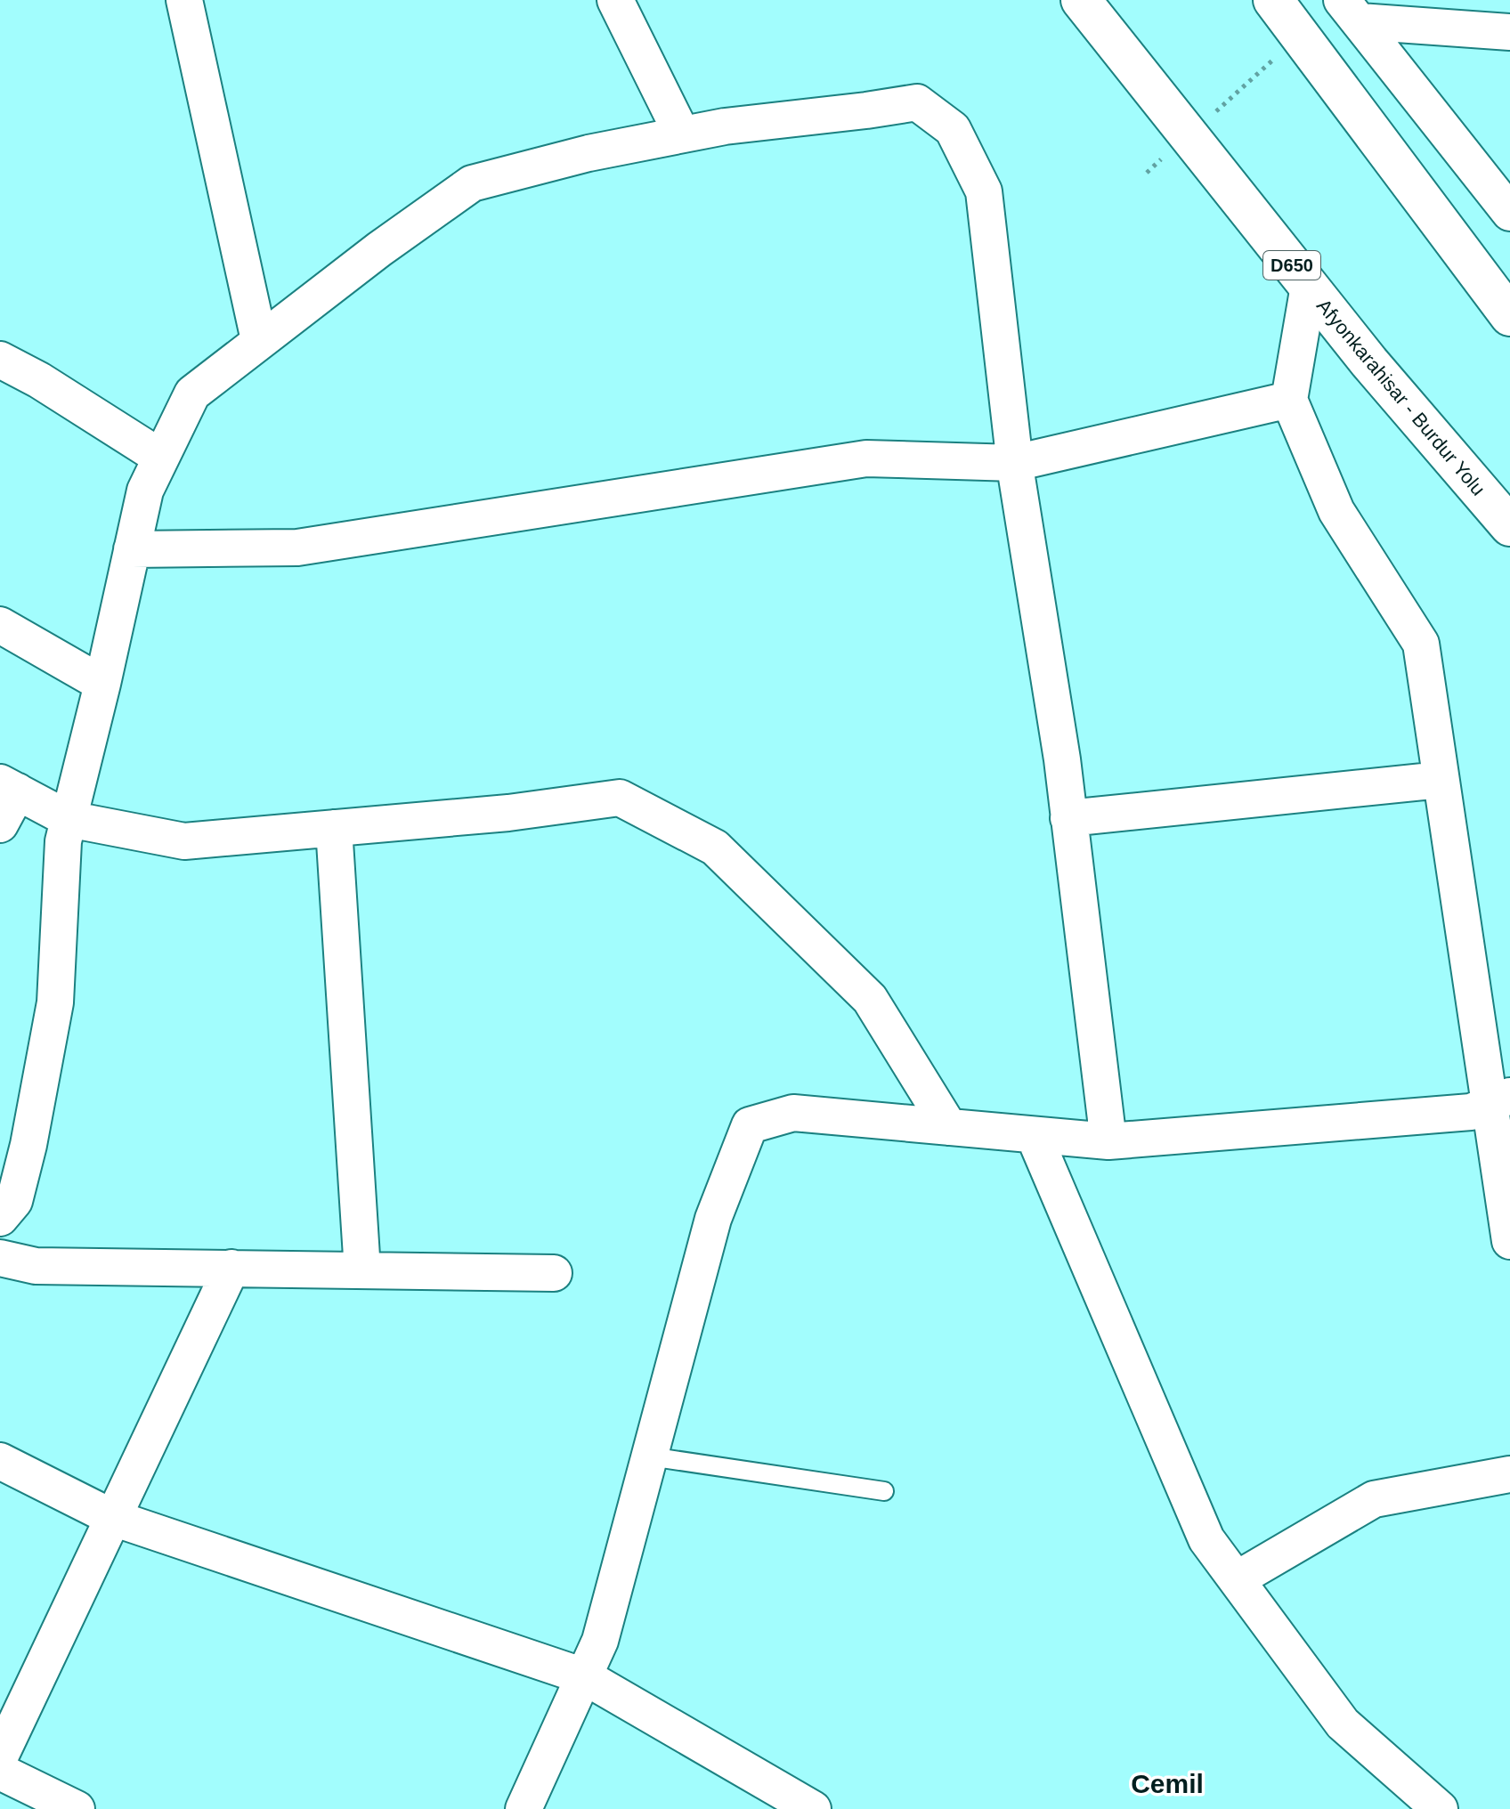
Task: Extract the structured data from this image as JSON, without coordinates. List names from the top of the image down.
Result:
{
  "streets": {
    "highway": ["D650", "Afyonkarahisar - Burdur Yolu"]
  },
  "districts": ["Cemil"]
}
